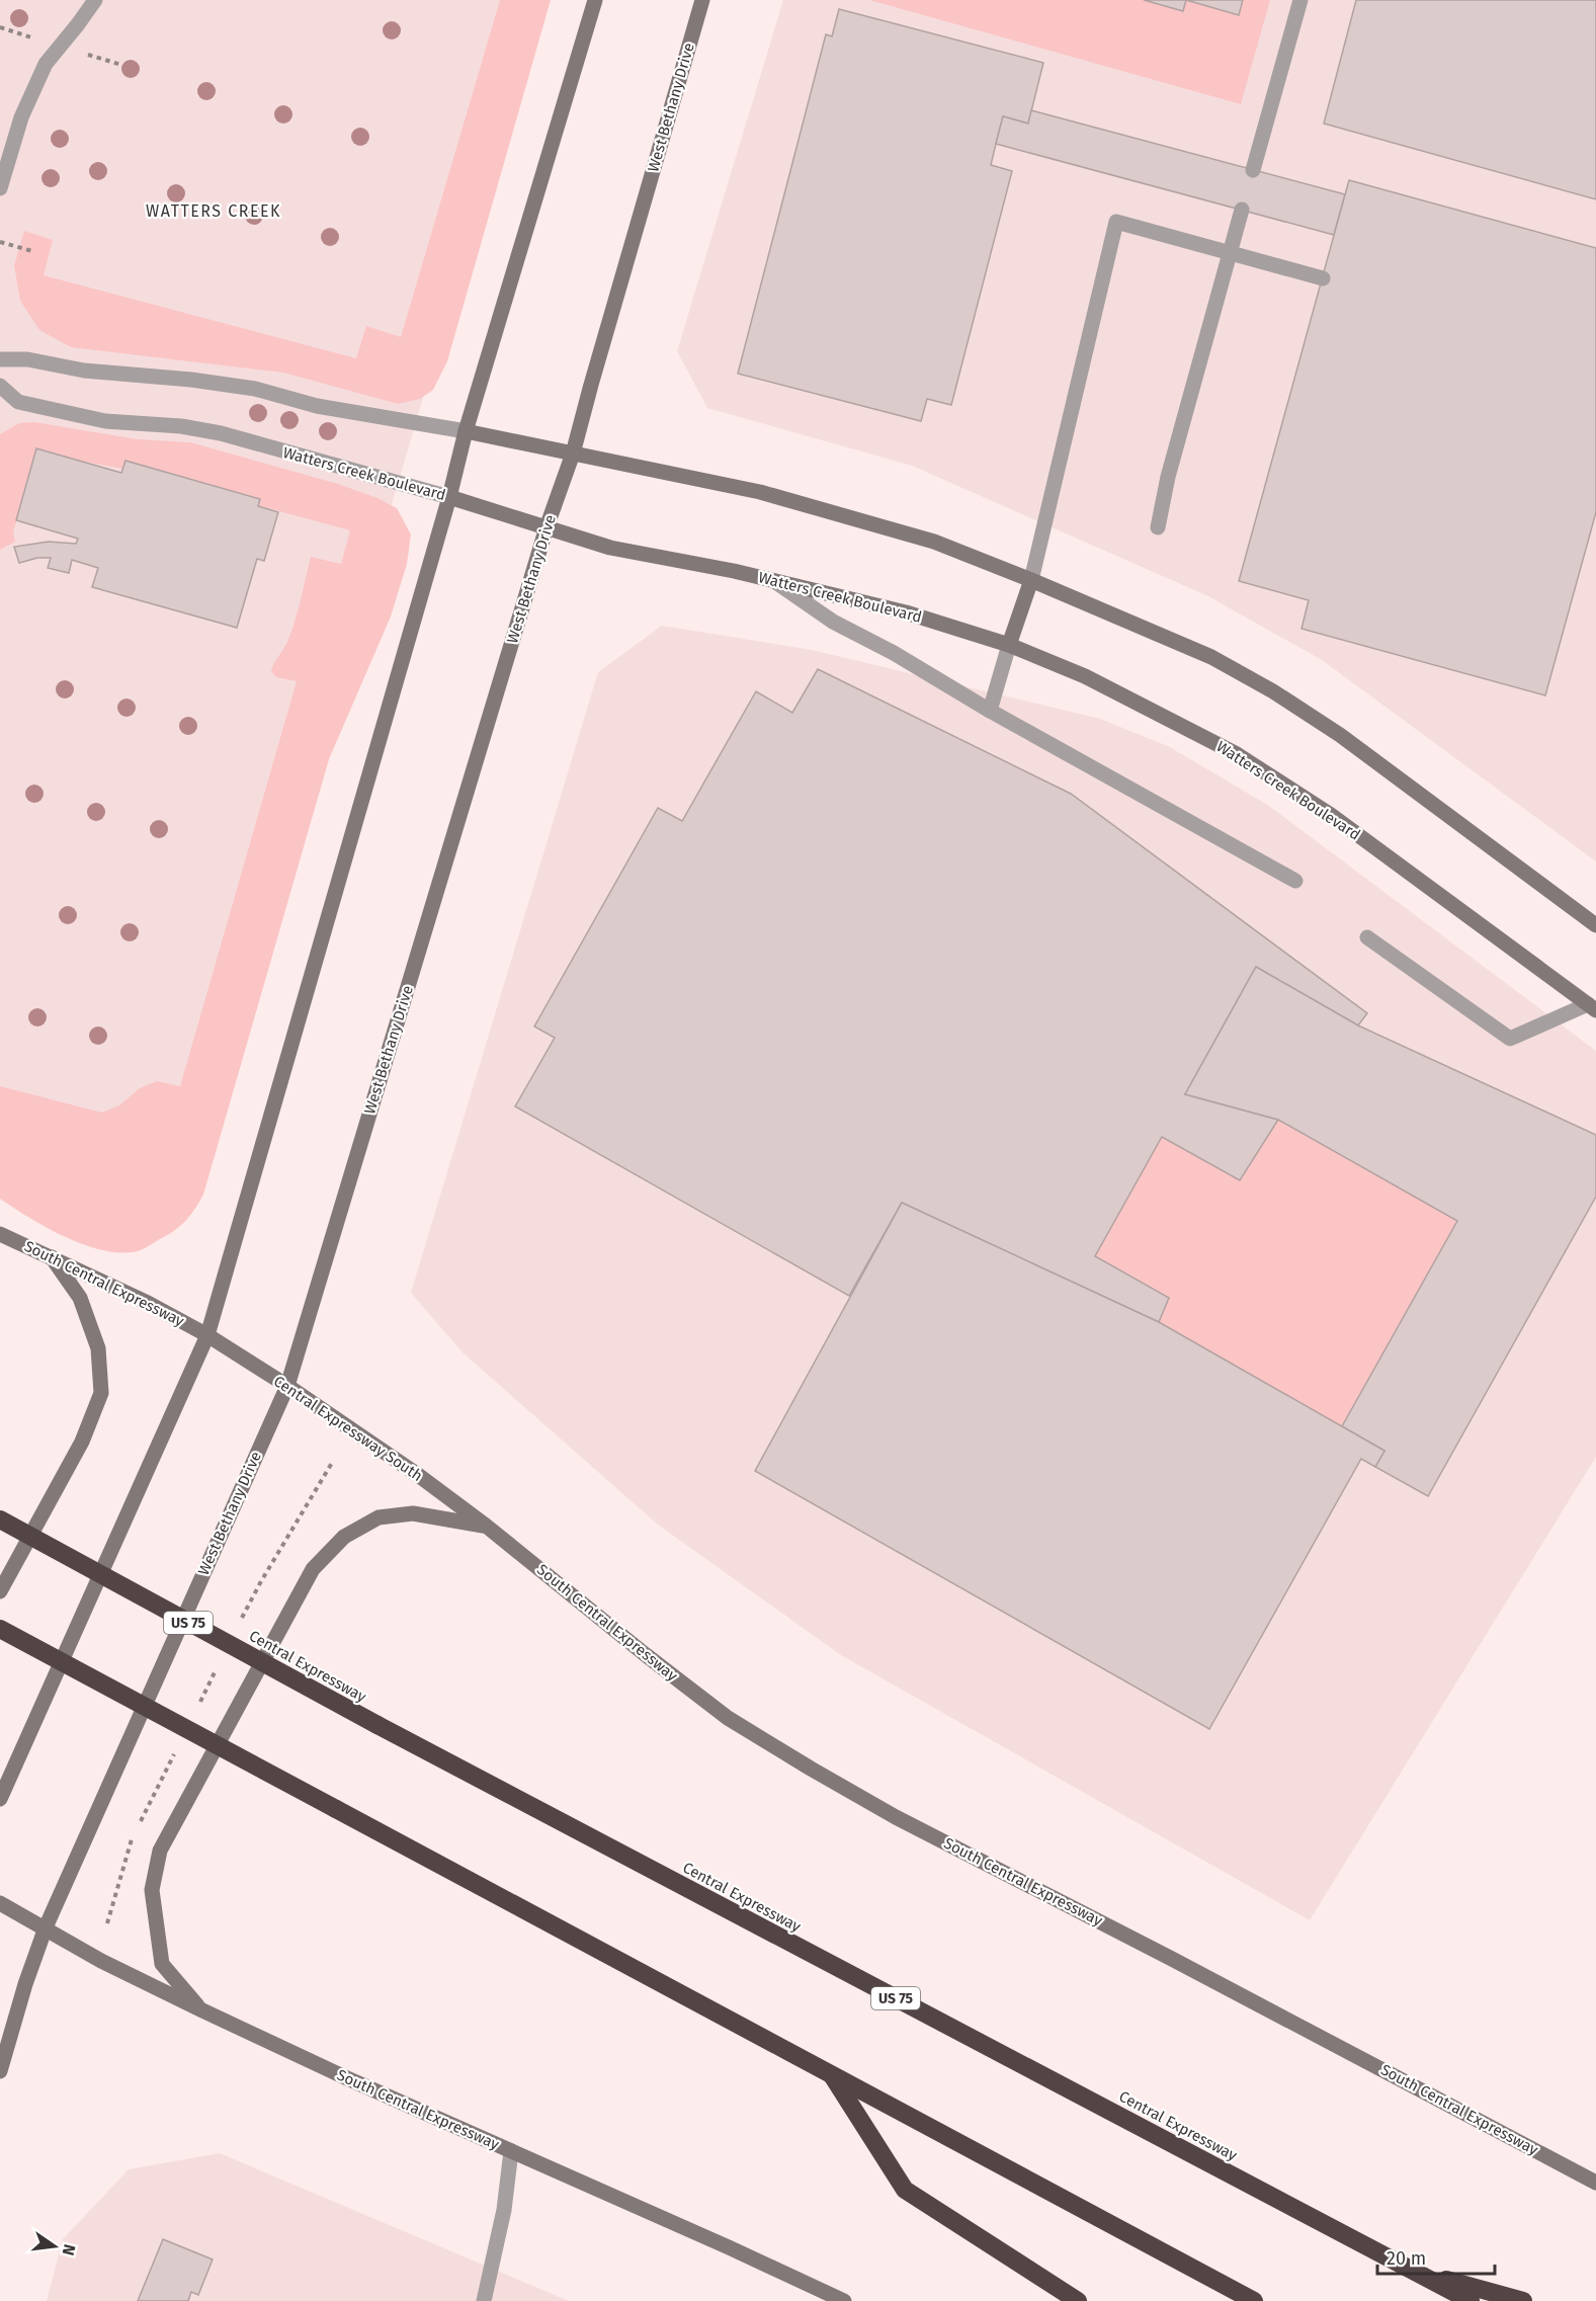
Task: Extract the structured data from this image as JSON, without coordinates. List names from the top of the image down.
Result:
{
  "streets": {
    "highway": ["US 75", "Central Expressway"],
    "main road": [
      "West Bethany Drive",
      "Watters Creek Boulevard",
      "South Central Expressway",
      "Central Expressway South"
    ]
  },
  "crossings": [
    ["West Bethany Drive", "Watters Creek Boulevard"],
    ["West Bethany Drive", "South Central Expressway"],
    ["West Bethany Drive", "Central Expressway South"],
    ["South Central Expressway", "Central Expressway South"]
  ],
  "districts": ["WATTERS CREEK"],
  "scale_bar": "20 m",
  "north": "right"
}
